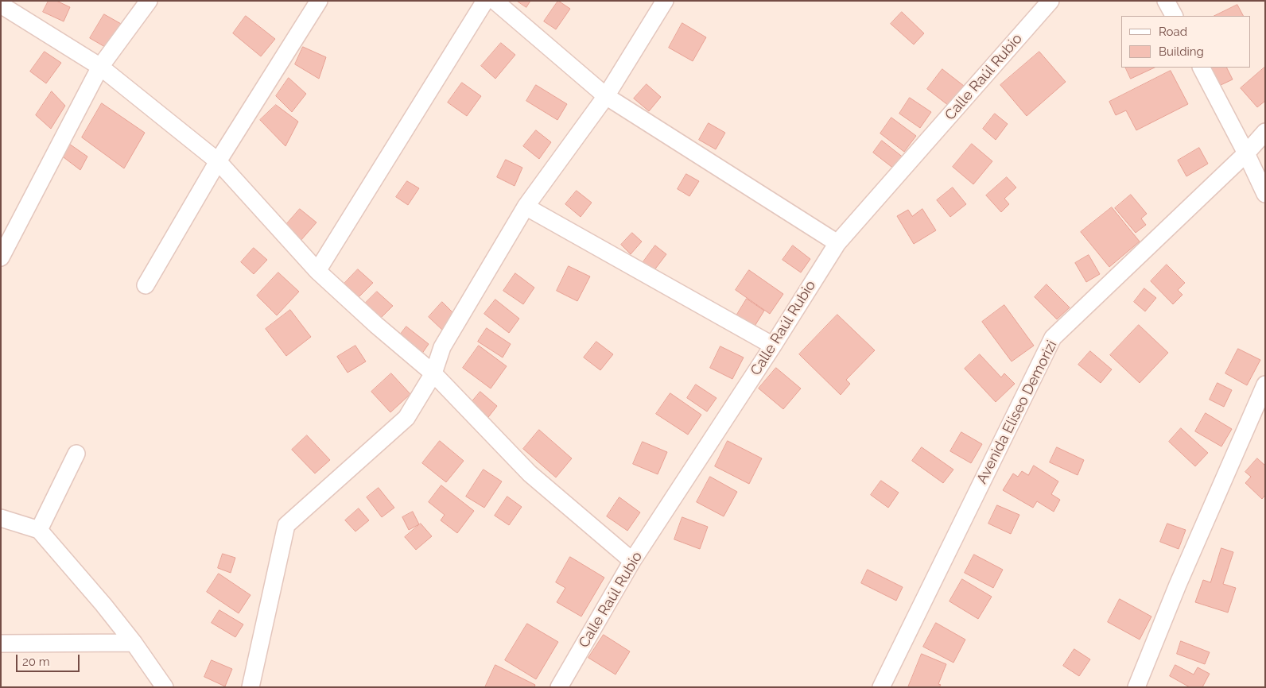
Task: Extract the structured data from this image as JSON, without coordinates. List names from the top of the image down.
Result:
{
  "streets": {
    "street": ["Calle Raúl Rubio", "Avenida Eliseo Demorizi"]
  },
  "legend": ["Road", "Building"],
  "scale_bar": "20 m"
}
